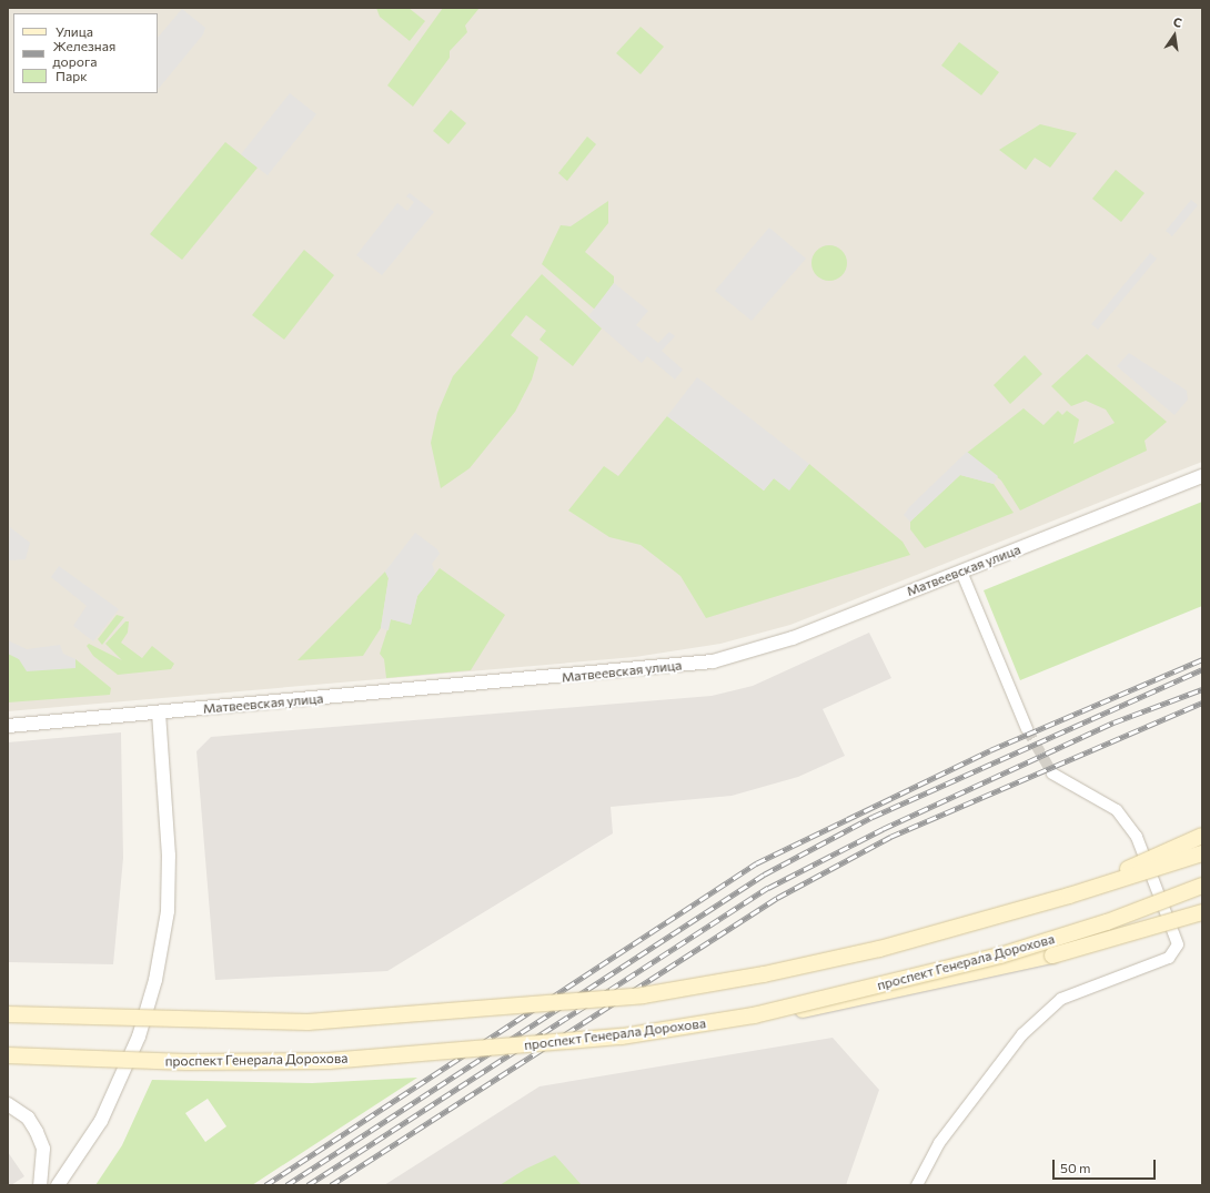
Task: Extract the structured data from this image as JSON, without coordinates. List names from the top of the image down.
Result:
{
  "streets": {
    "main road": ["проспект Генерала Дорохова"],
    "street": ["Матвеевская улица"]
  },
  "legend": ["Улица", "Железная дорога", "Парк"],
  "scale_bar": "50 m",
  "north": "top"
}
